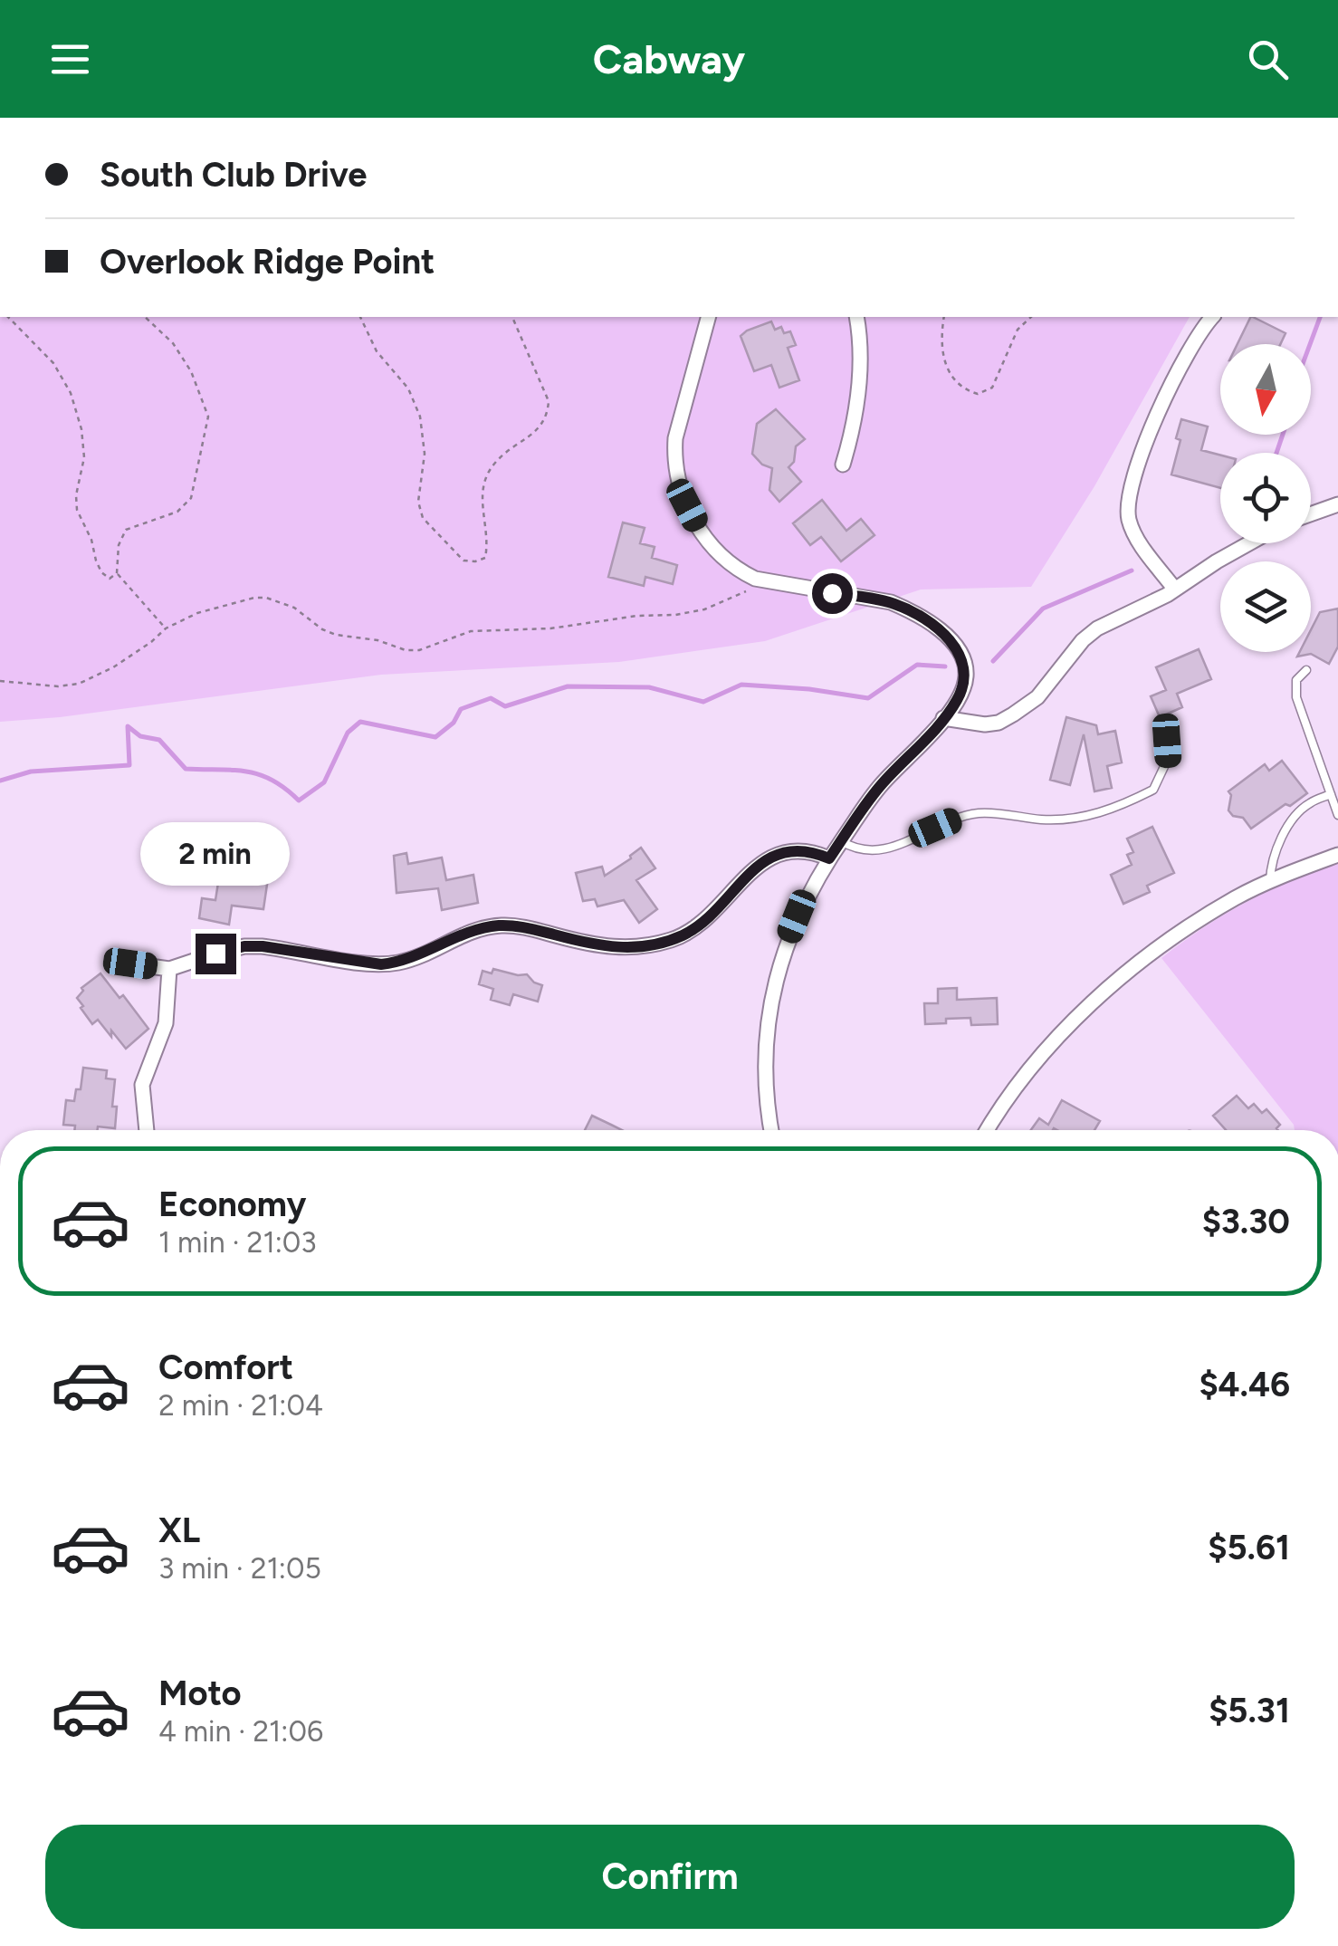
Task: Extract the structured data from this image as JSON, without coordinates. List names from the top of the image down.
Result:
{
  "north": "bottom",
  "page": {
    "header": "Cabway",
    "banner": ["South Club Drive", "Overlook Ridge Point"],
    "bubble": "2 min",
    "list": [
      {
        "name": "Economy",
        "note": "1 min · 21:03",
        "value": "$3.30"
      },
      {
        "name": "Comfort",
        "note": "2 min · 21:04",
        "value": "$4.46"
      },
      {
        "name": "XL",
        "note": "3 min · 21:05",
        "value": "$5.61"
      },
      {
        "name": "Moto",
        "note": "4 min · 21:06",
        "value": "$5.31"
      }
    ],
    "buttons": "Confirm"
  }
}
